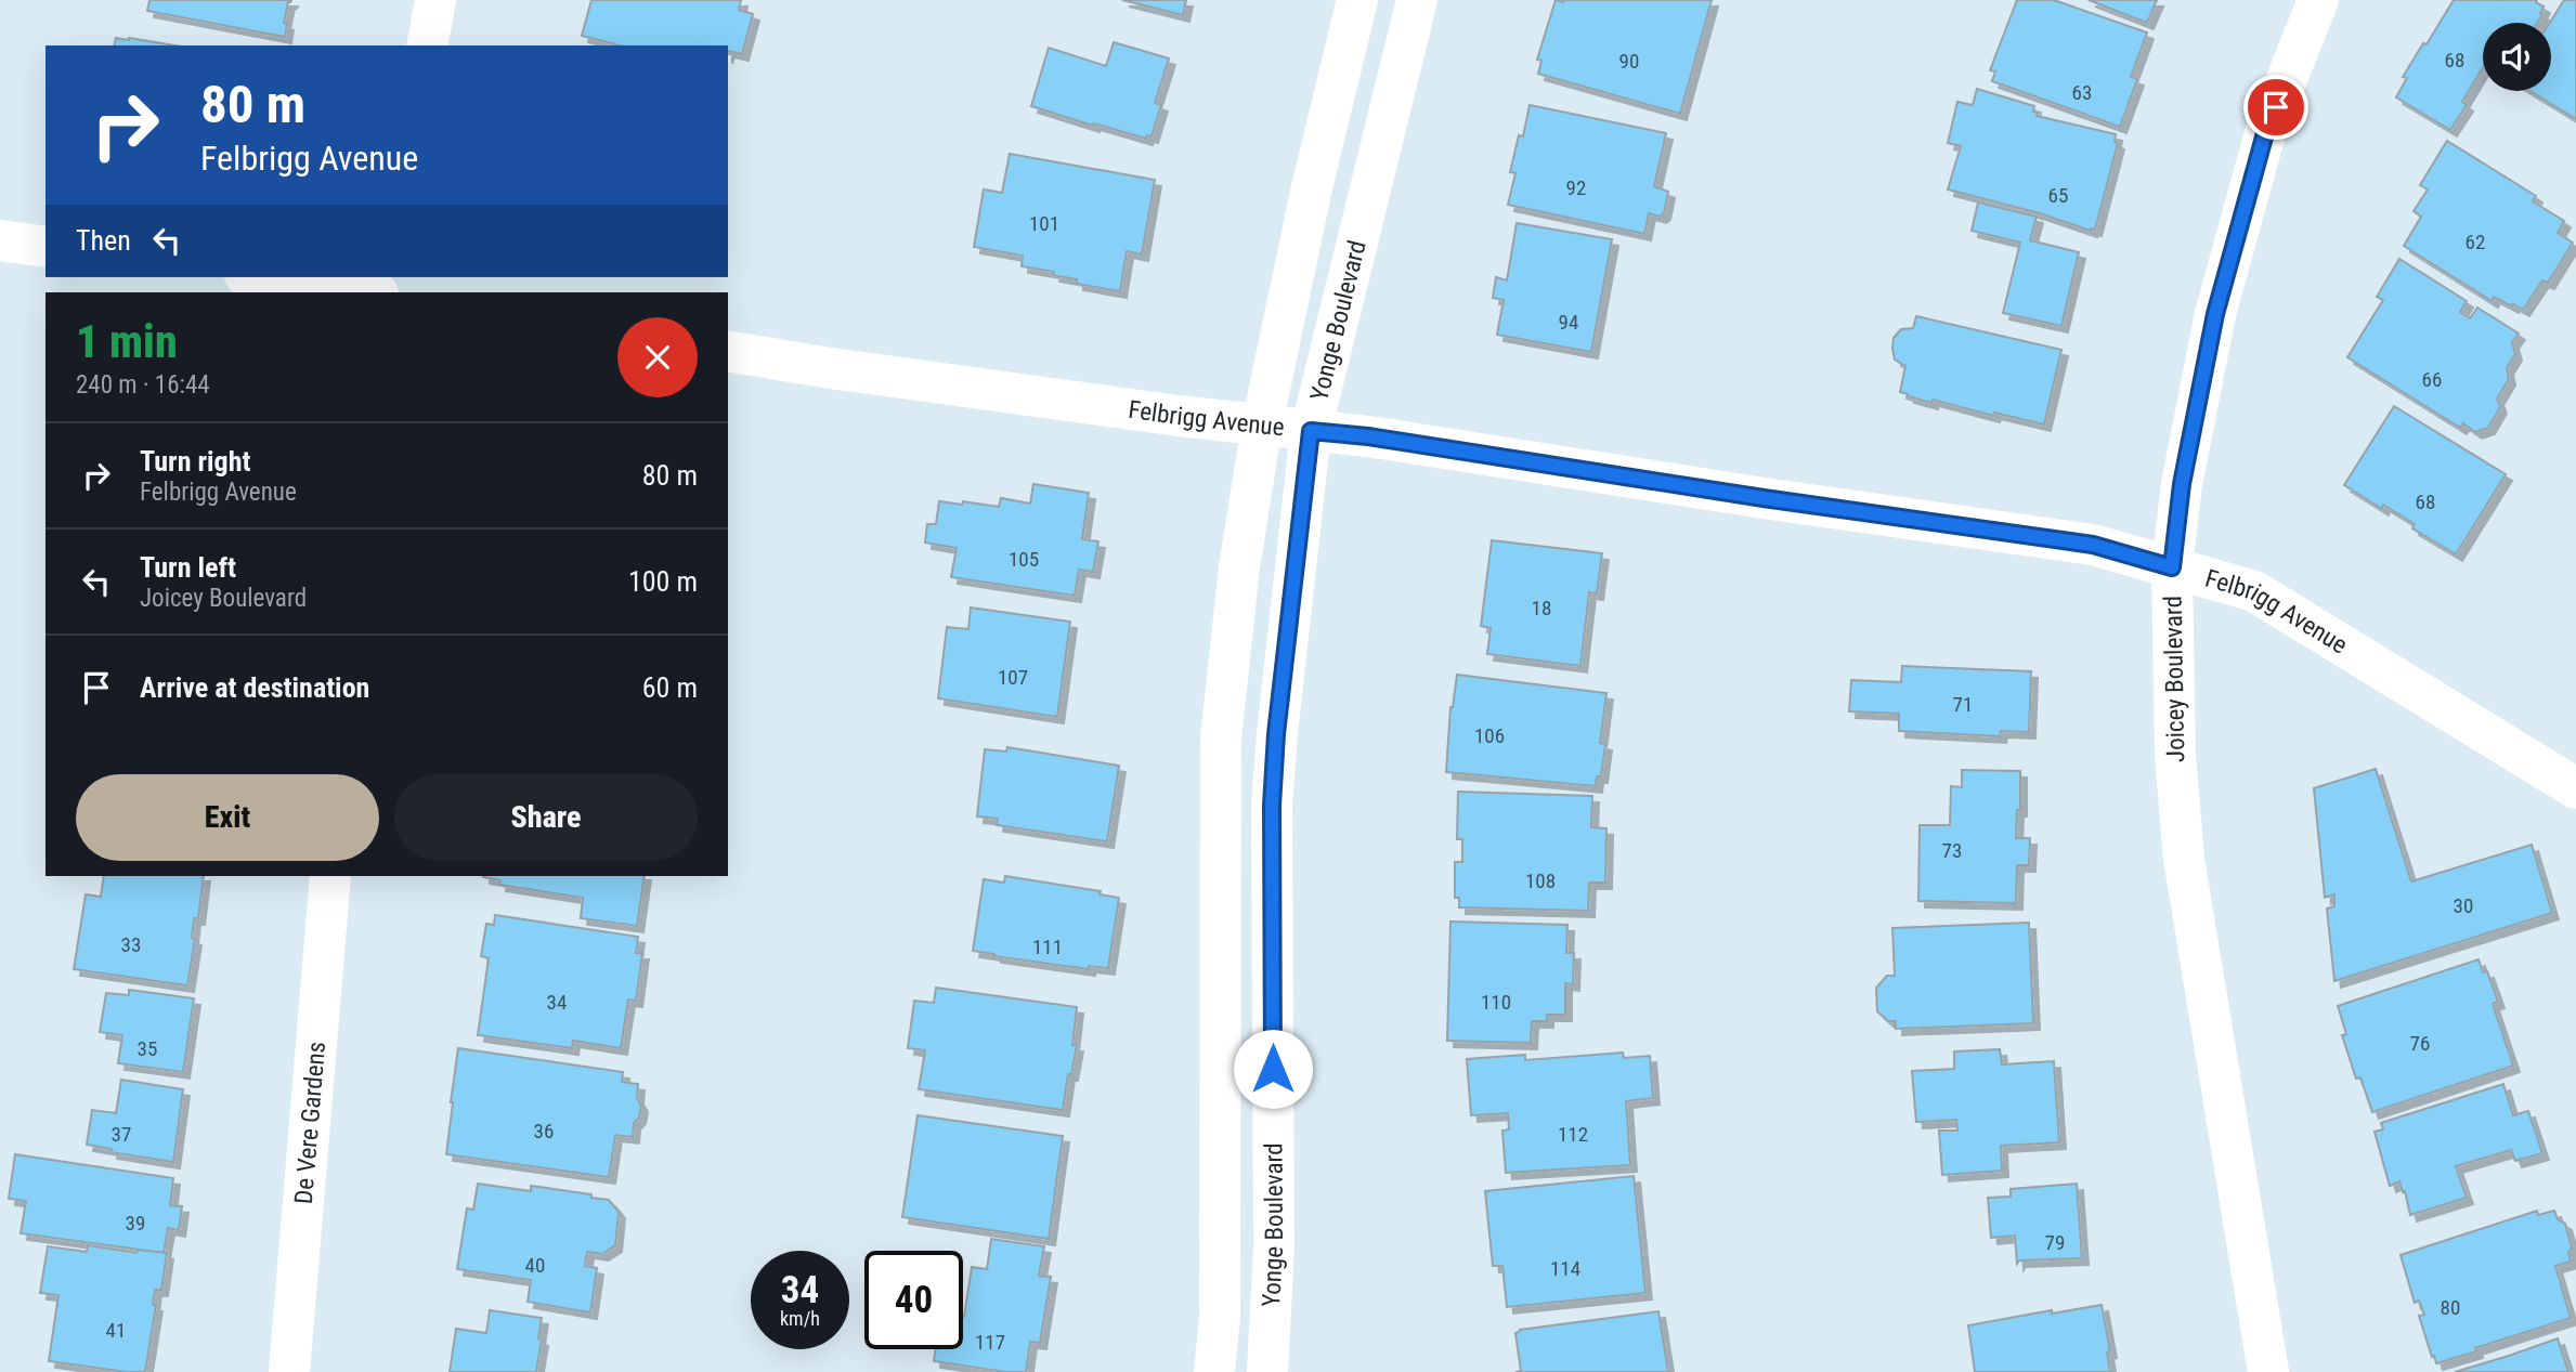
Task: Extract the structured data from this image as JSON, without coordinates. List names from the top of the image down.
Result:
{
  "streets": {
    "street": [
      "Yonge Boulevard",
      "Felbrigg Avenue",
      "Joicey Boulevard",
      "De Vere Gardens"
    ]
  },
  "crossings": [
    ["Yonge Boulevard", "Felbrigg Avenue"],
    ["Felbrigg Avenue", "Joicey Boulevard"]
  ],
  "house_numbers": [
    "68",
    "90",
    "63",
    "92",
    "65",
    "101",
    "62",
    "94",
    "66",
    "68",
    "105",
    "18",
    "107",
    "71",
    "106",
    "73",
    "108",
    "30",
    "33",
    "111",
    "34",
    "110",
    "76",
    "35",
    "36",
    "37",
    "112",
    "39",
    "79",
    "40",
    "114",
    "80",
    "41",
    "117"
  ],
  "page": {
    "turn": ["80 m", "Felbrigg Avenue"],
    "then": "Then",
    "heading": ["1 min", "240 m · 16:44"],
    "list": [
      {
        "name": "Turn right",
        "note": "Felbrigg Avenue",
        "value": "80 m"
      },
      {
        "name": "Turn left",
        "note": "Joicey Boulevard",
        "value": "100 m"
      },
      {
        "name": "Arrive at destination",
        "value": "60 m"
      }
    ],
    "buttons": ["Exit", "Share"],
    "speed": "34 km/h",
    "limit": "40"
  }
}
